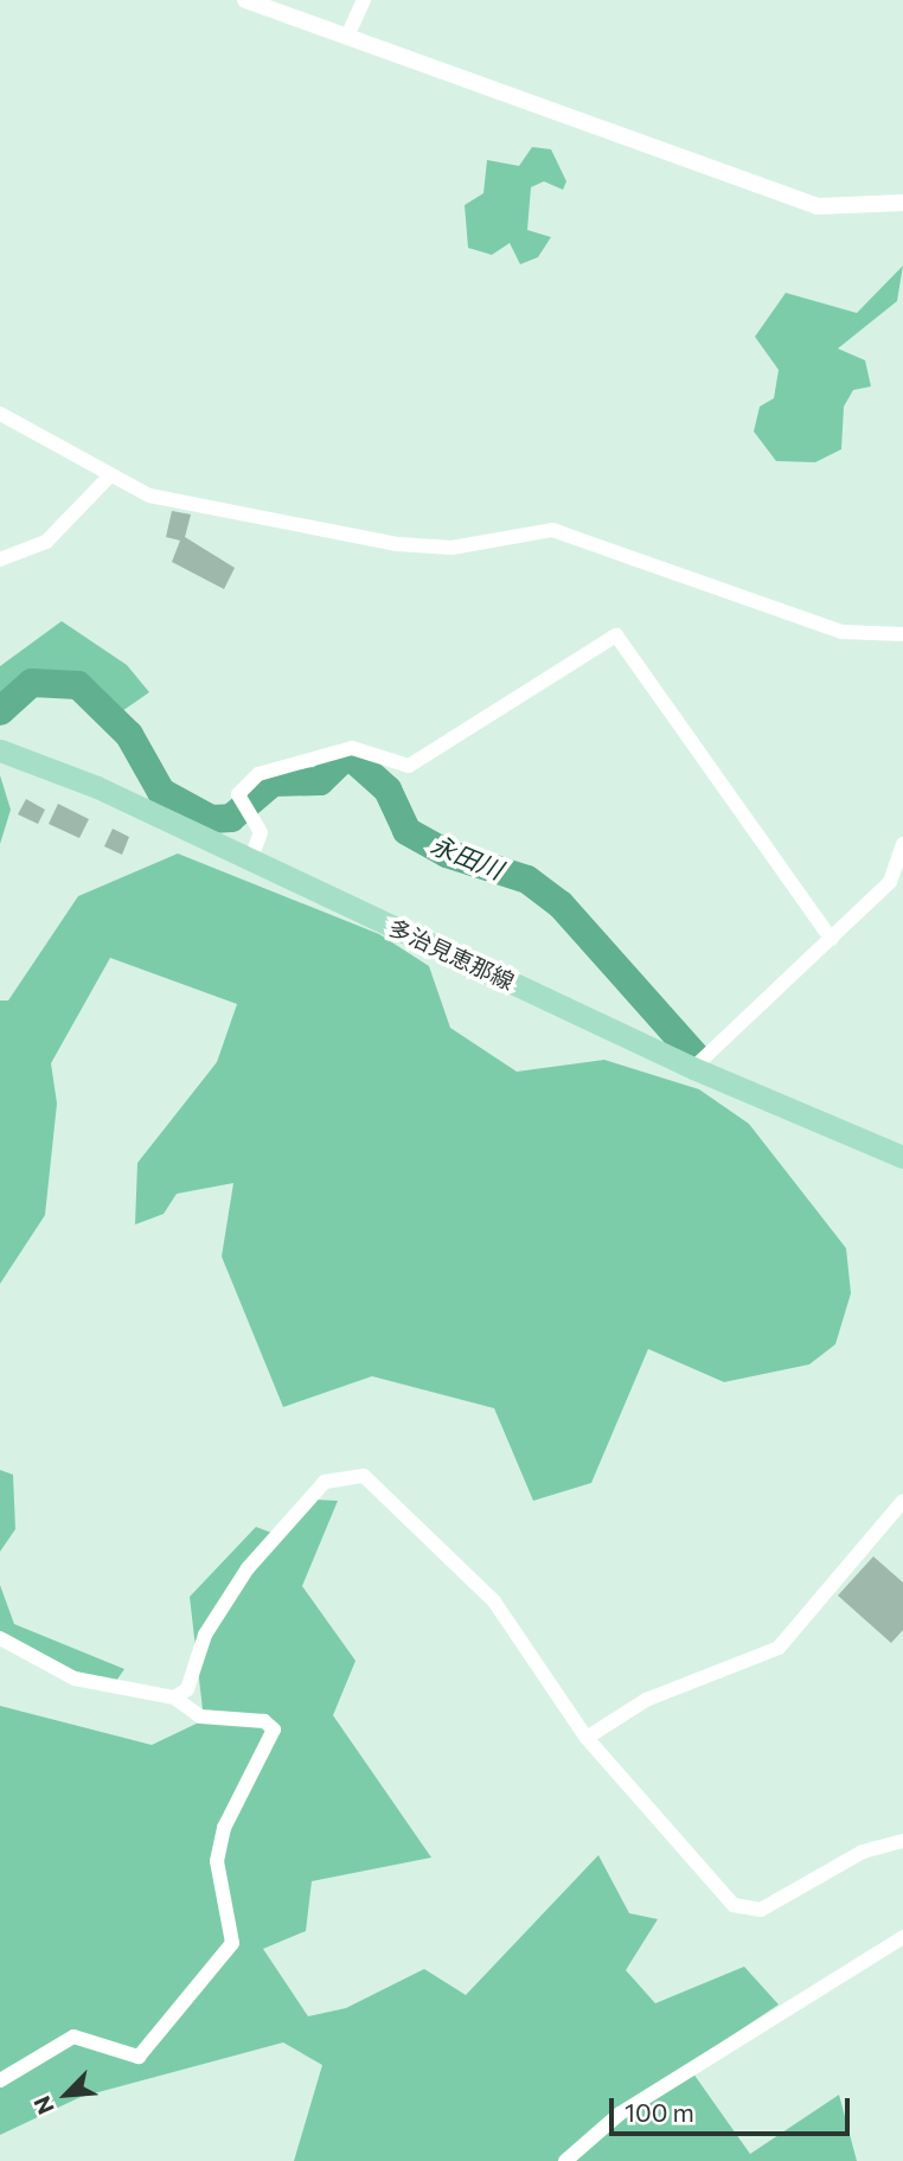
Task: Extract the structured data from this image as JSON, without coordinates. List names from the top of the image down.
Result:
{
  "streets": {
    "main road": ["多治見恵那線"]
  },
  "water": ["永田川"],
  "scale_bar": "100 m",
  "north": "bottom left"
}
